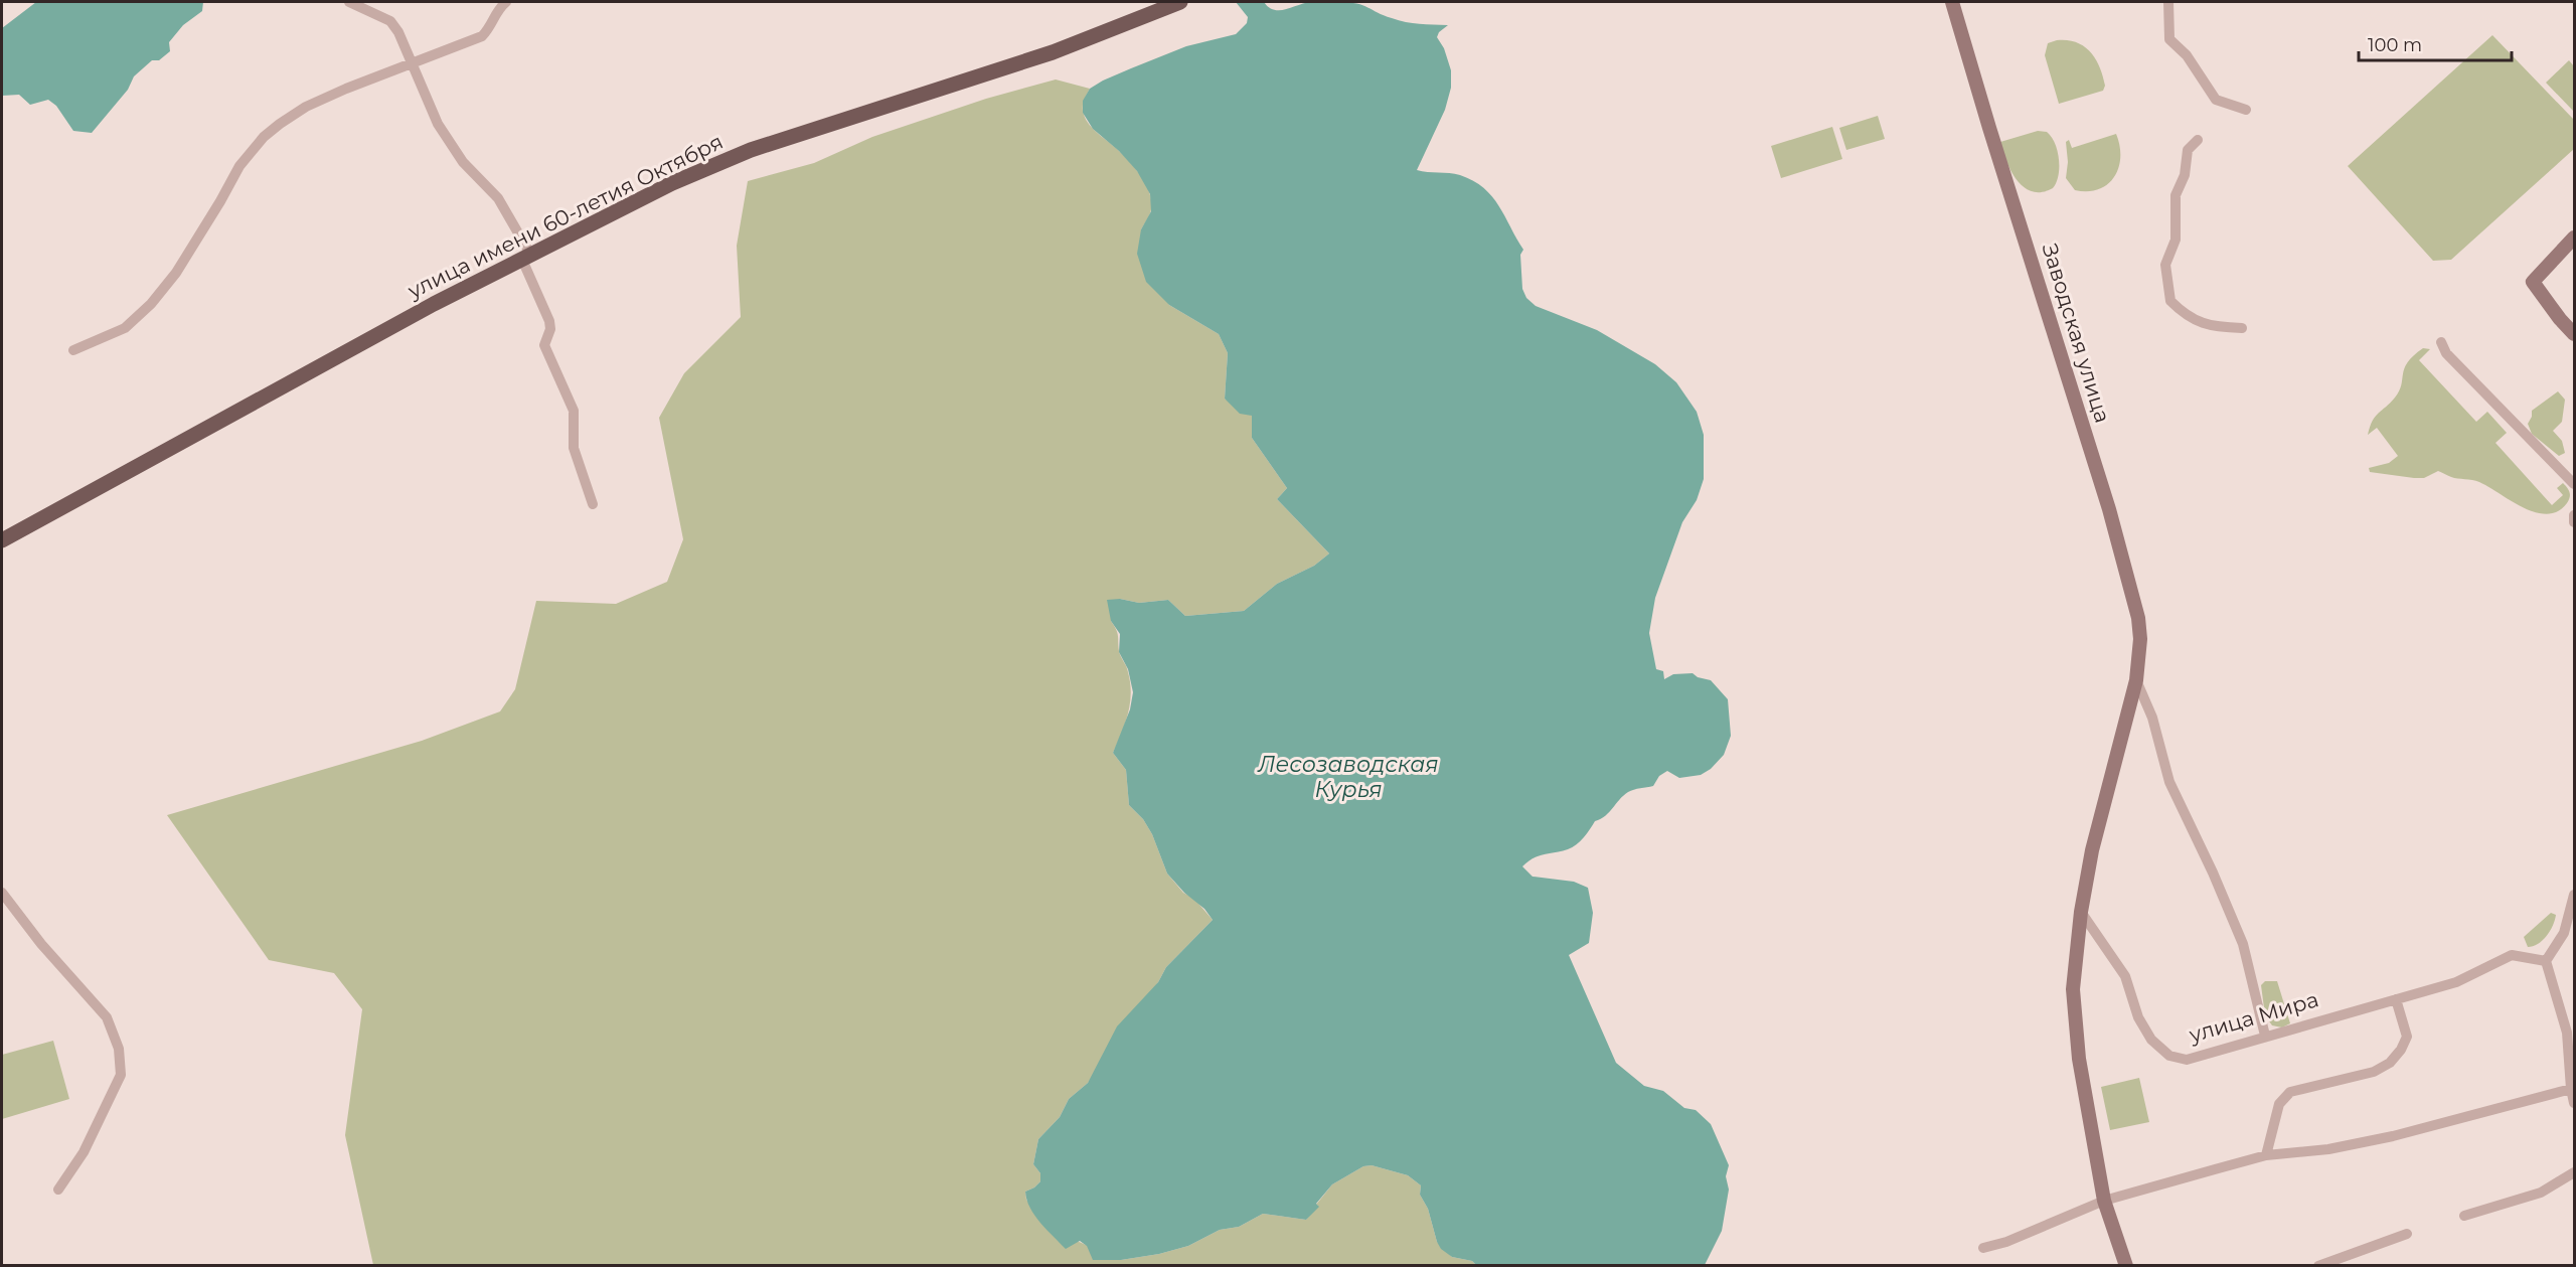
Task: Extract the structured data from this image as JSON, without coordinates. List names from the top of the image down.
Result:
{
  "streets": {
    "main road": ["улица имени 60-летия Октября"],
    "street": ["Заводская улица", "улица Мира"]
  },
  "water": ["Лесозаводская Курья"],
  "scale_bar": "100 m"
}
